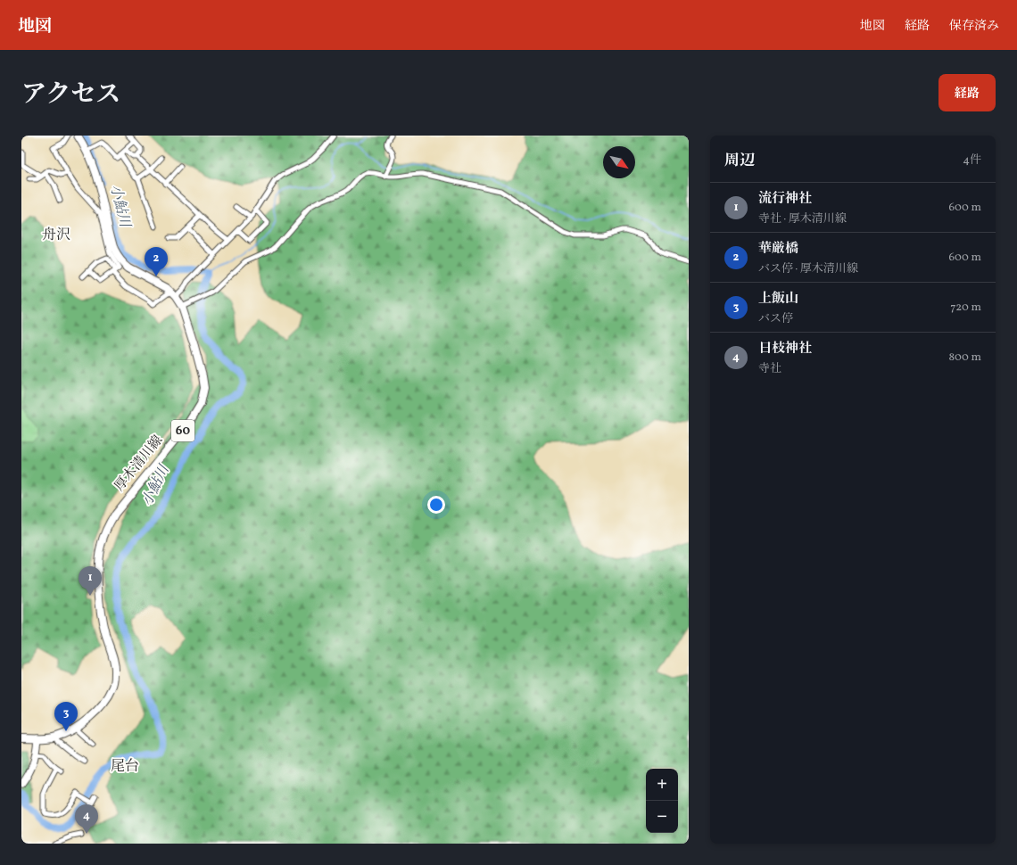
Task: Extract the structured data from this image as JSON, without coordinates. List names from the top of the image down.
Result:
{
  "streets": {
    "main road": ["60", "厚木清川線"]
  },
  "crossings": [
    ["60", "厚木清川線"]
  ],
  "districts": ["舟沢", "尾台"],
  "water": ["小鮎川"],
  "north": "bottom right",
  "page": {
    "header": "地図",
    "nav": ["地図", "経路", "保存済み"],
    "title": "アクセス",
    "buttons": "経路",
    "heading": ["周辺", "4件"],
    "list": [
      {
        "mark": "1",
        "name": "流行神社",
        "note": "寺社 · 厚木清川線",
        "value": "600 m"
      },
      {
        "mark": "2",
        "name": "華厳橋",
        "note": "バス停 · 厚木清川線",
        "value": "600 m"
      },
      {
        "mark": "3",
        "name": "上飯山",
        "note": "バス停",
        "value": "720 m"
      },
      {
        "mark": "4",
        "name": "日枝神社",
        "note": "寺社",
        "value": "800 m"
      }
    ],
    "pins": [
      "2",
      "1",
      "3",
      "4"
    ],
    "map_buttons": ["+", "−"]
  }
}
